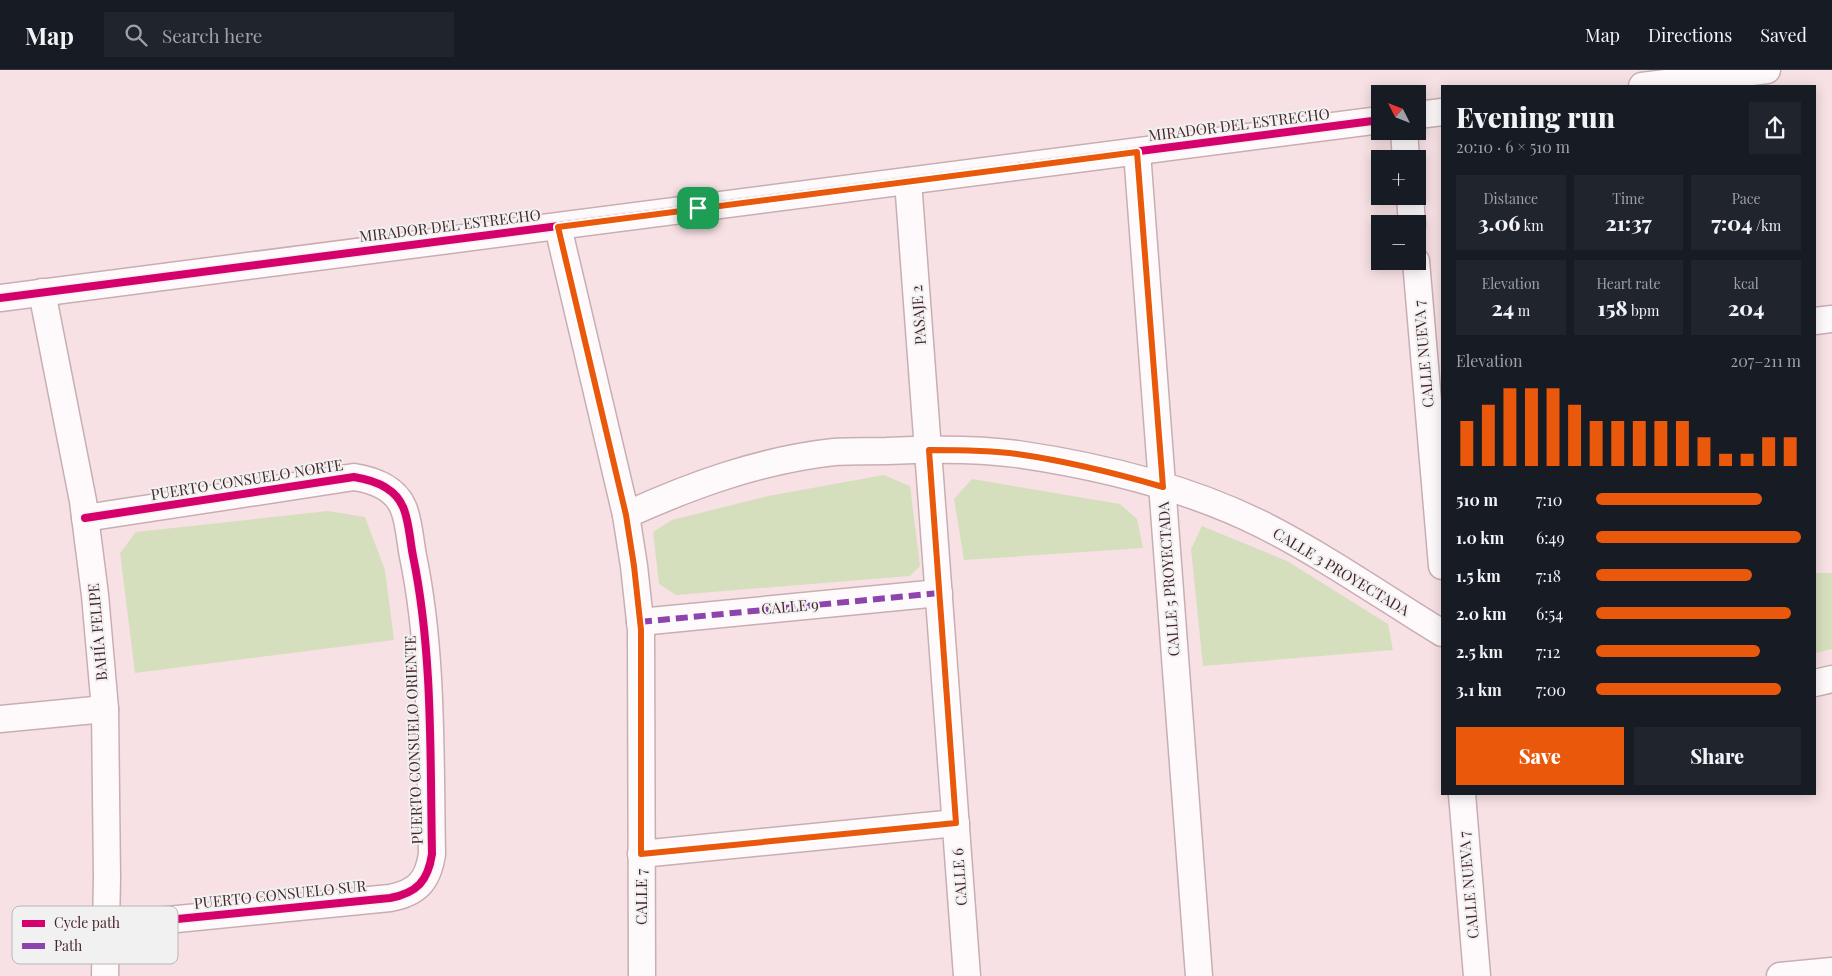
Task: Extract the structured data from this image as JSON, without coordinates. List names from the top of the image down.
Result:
{
  "streets": {
    "street": [
      "MIRADOR DEL ESTRECHO",
      "PASAJE 2",
      "CALLE NUEVA 7",
      "PUERTO CONSUELO NORTE",
      "CALLE 3 PROYECTADA",
      "CALLE 5 PROYECTADA",
      "CALLE 9",
      "BAHÍA FELIPE",
      "PUERTO CONSUELO ORIENTE",
      "CALLE 6",
      "PUERTO CONSUELO SUR",
      "CALLE 7"
    ]
  },
  "crossings": [
    ["MIRADOR DEL ESTRECHO", "PASAJE 2"],
    ["MIRADOR DEL ESTRECHO", "CALLE 5 PROYECTADA"],
    ["MIRADOR DEL ESTRECHO", "BAHÍA FELIPE"],
    ["MIRADOR DEL ESTRECHO", "CALLE 7"],
    ["PASAJE 2", "CALLE 3 PROYECTADA"],
    ["PASAJE 2", "CALLE 6"],
    ["PUERTO CONSUELO NORTE", "BAHÍA FELIPE"],
    ["PUERTO CONSUELO NORTE", "PUERTO CONSUELO ORIENTE"],
    ["CALLE 3 PROYECTADA", "CALLE 5 PROYECTADA"],
    ["CALLE 3 PROYECTADA", "CALLE 6"],
    ["CALLE 3 PROYECTADA", "CALLE 7"],
    ["CALLE 9", "CALLE 6"],
    ["CALLE 9", "CALLE 7"],
    ["PUERTO CONSUELO ORIENTE", "PUERTO CONSUELO SUR"]
  ],
  "legend": ["Cycle path", "Path"],
  "north": "top left",
  "page": {
    "header": "Map",
    "search": "Search here",
    "nav": ["Map", "Directions", "Saved"],
    "map_buttons": ["+", "−"],
    "heading": ["Evening run", "20:10 · 6 × 510 m"],
    "stats": [
      ["Distance", "3.06 km"],
      ["Time", "21:37"],
      ["Pace", "7:04 /km"],
      ["Elevation", "24 m"],
      ["Heart rate", "158 bpm"],
      ["kcal", "204"]
    ],
    "chart": ["Elevation", "207–211 m"],
    "list": [
      {
        "name": "510 m",
        "note": "7:10"
      },
      {
        "name": "1.0 km",
        "note": "6:49"
      },
      {
        "name": "1.5 km",
        "note": "7:18"
      },
      {
        "name": "2.0 km",
        "note": "6:54"
      },
      {
        "name": "2.5 km",
        "note": "7:12"
      },
      {
        "name": "3.1 km",
        "note": "7:00"
      }
    ],
    "buttons": ["Save", "Share"]
  }
}
